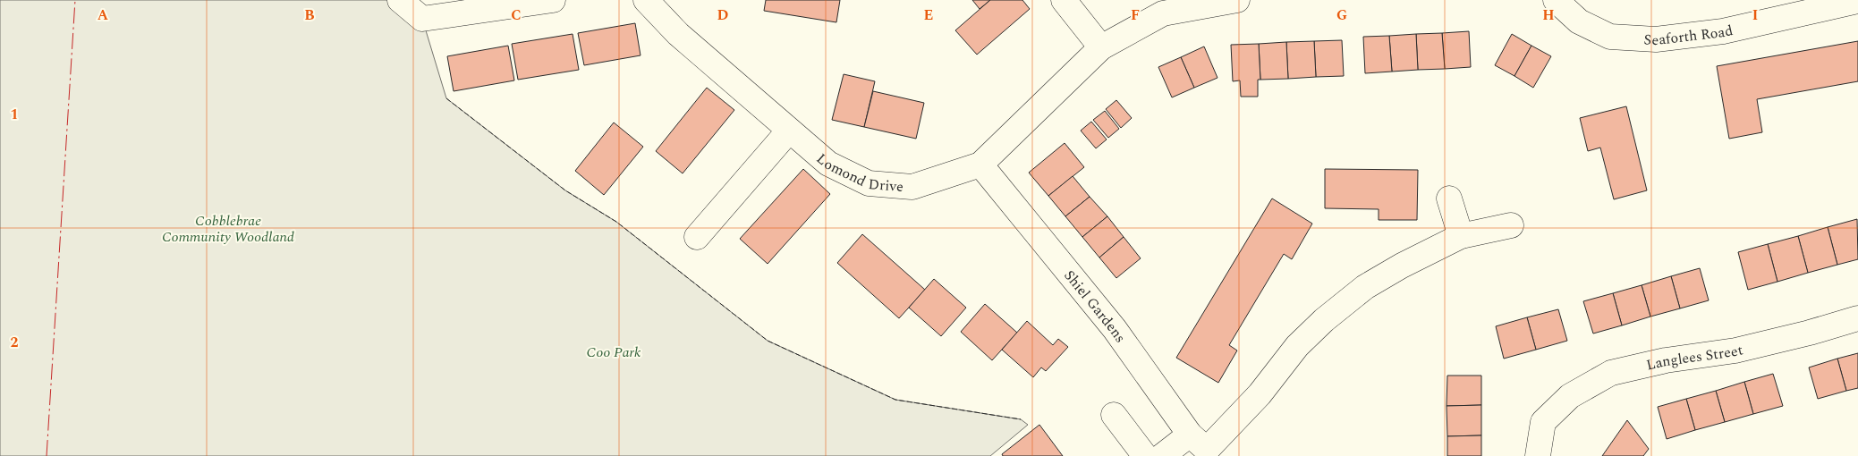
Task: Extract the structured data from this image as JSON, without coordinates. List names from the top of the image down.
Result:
{
  "streets": {
    "street": [
      "Seaforth Road",
      "Lomond Drive",
      "Shiel Gardens",
      "Langlees Street"
    ]
  },
  "crossings": [
    ["Lomond Drive", "Shiel Gardens"]
  ],
  "parks": ["Cobblebrae Community Woodland", "Coo Park"],
  "grid": {
    "columns": [
      "A",
      "B",
      "C",
      "D",
      "E",
      "F",
      "G",
      "H",
      "I"
    ],
    "rows": ["1", "2"]
  }
}
